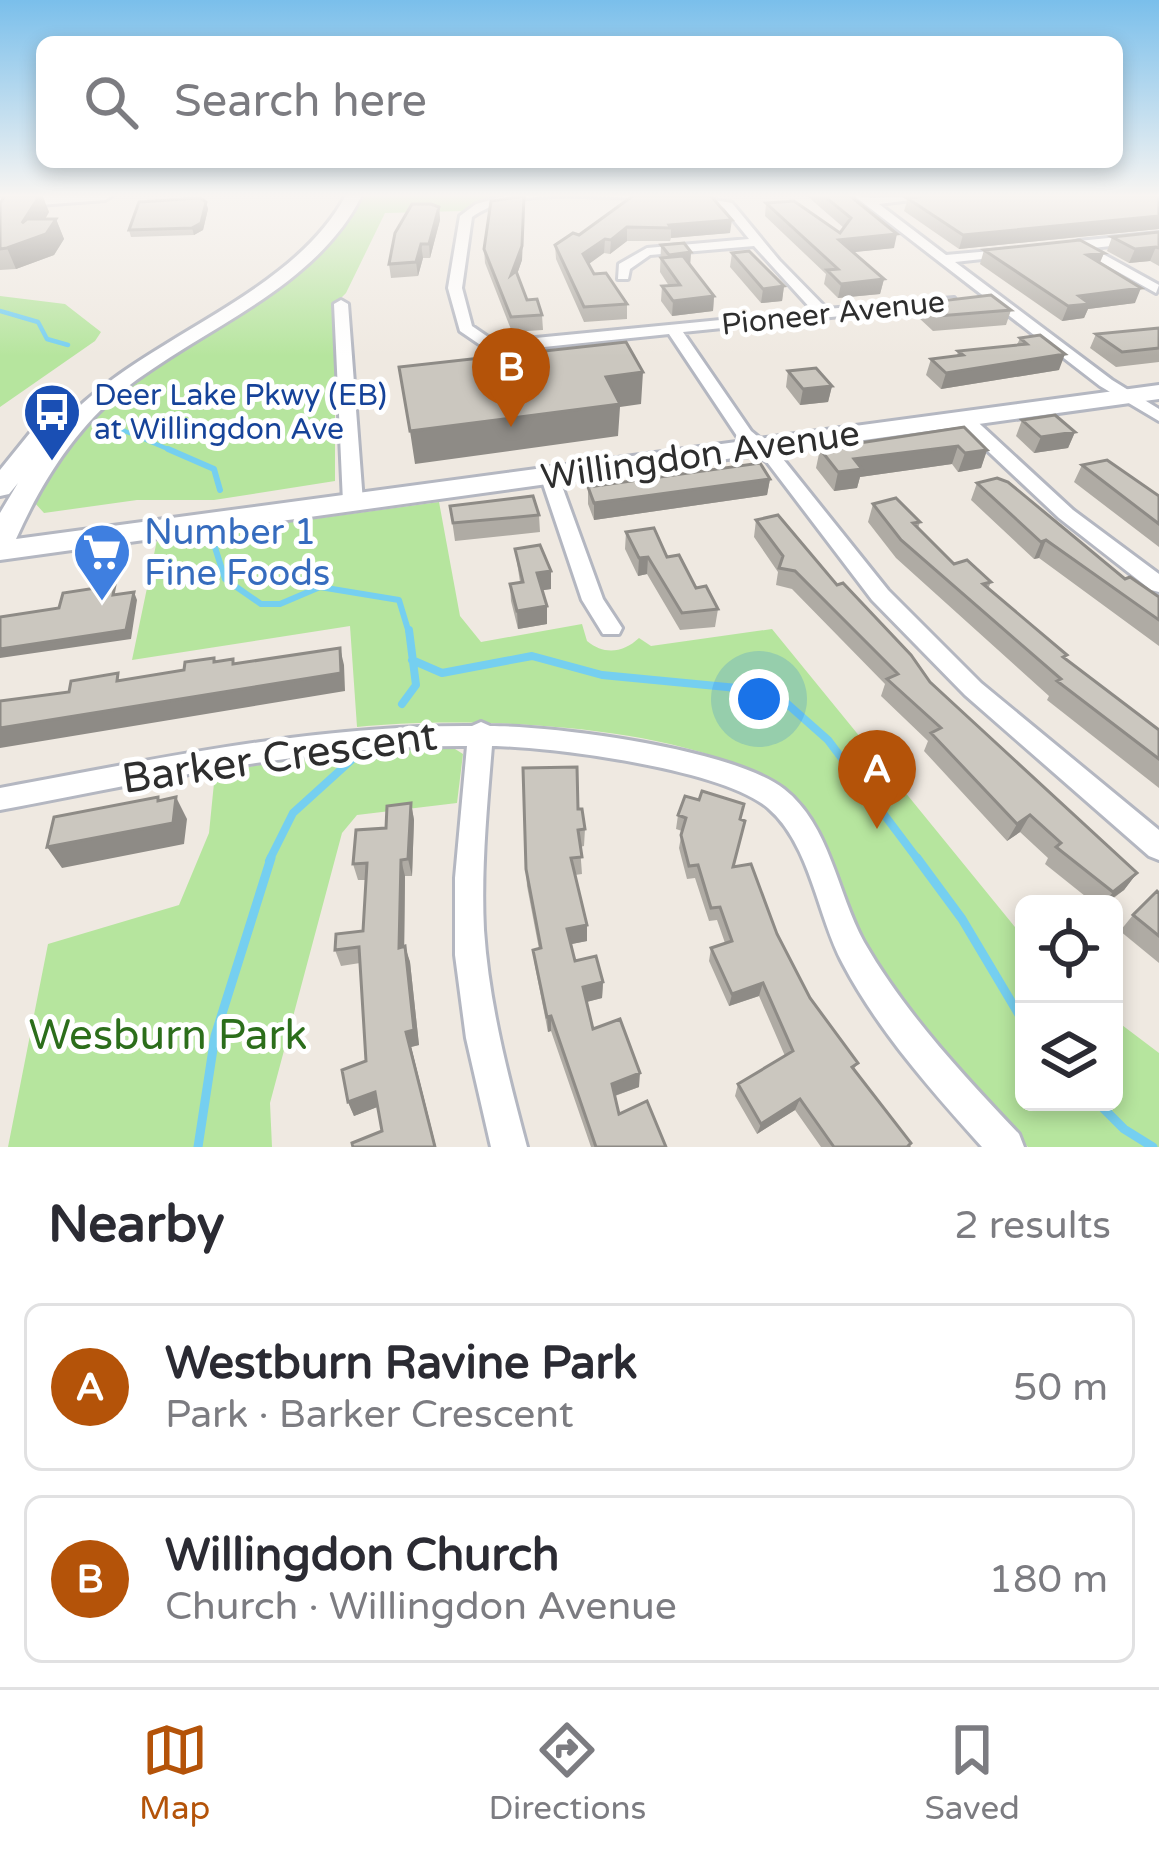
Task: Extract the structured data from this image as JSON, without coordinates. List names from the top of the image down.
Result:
{
  "streets": {
    "main road": ["Willingdon Avenue"],
    "street": ["Pioneer Avenue", "Barker Crescent"]
  },
  "parks": ["Wesburn Park"],
  "places": {
    "bus stop": ["Deer Lake Pkwy (EB) at Willingdon Ave"],
    "supermarket": ["Number 1 Fine Foods"]
  },
  "page": {
    "search": "Search here",
    "pins": ["B", "A"],
    "heading": ["Nearby", "2 results"],
    "list": [
      {
        "mark": "A",
        "name": "Westburn Ravine Park",
        "note": "Park · Barker Crescent",
        "value": "50 m"
      },
      {
        "mark": "B",
        "name": "Willingdon Church",
        "note": "Church · Willingdon Avenue",
        "value": "180 m"
      }
    ],
    "nav": ["Map", "Directions", "Saved"]
  }
}
